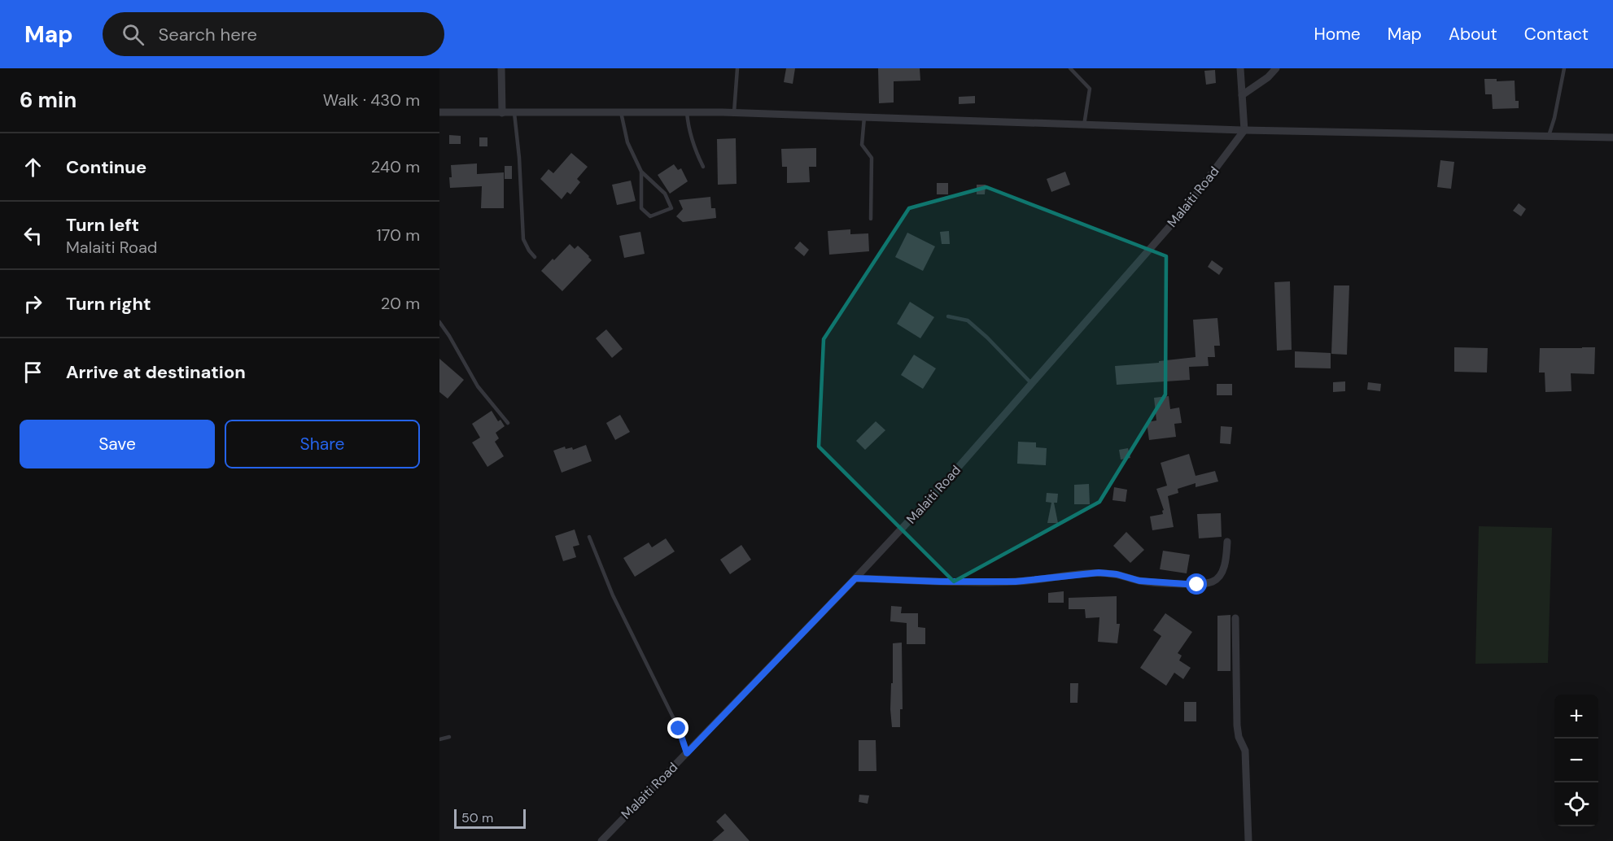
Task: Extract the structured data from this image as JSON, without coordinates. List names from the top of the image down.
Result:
{
  "streets": {
    "street": ["Malaiti Road"]
  },
  "scale_bar": "50 m",
  "page": {
    "header": "Map",
    "search": "Search here",
    "nav": [
      "Home",
      "Map",
      "About",
      "Contact"
    ],
    "heading": ["6 min", "Walk · 430 m"],
    "list": [
      ["Continue", "240 m"],
      ["Turn left", "Malaiti Road", "170 m"],
      ["Turn right", "20 m"],
      "Arrive at destination"
    ],
    "buttons": ["Save", "Share"],
    "map_buttons": ["+", "−"],
    "scale": "50 m"
  }
}
